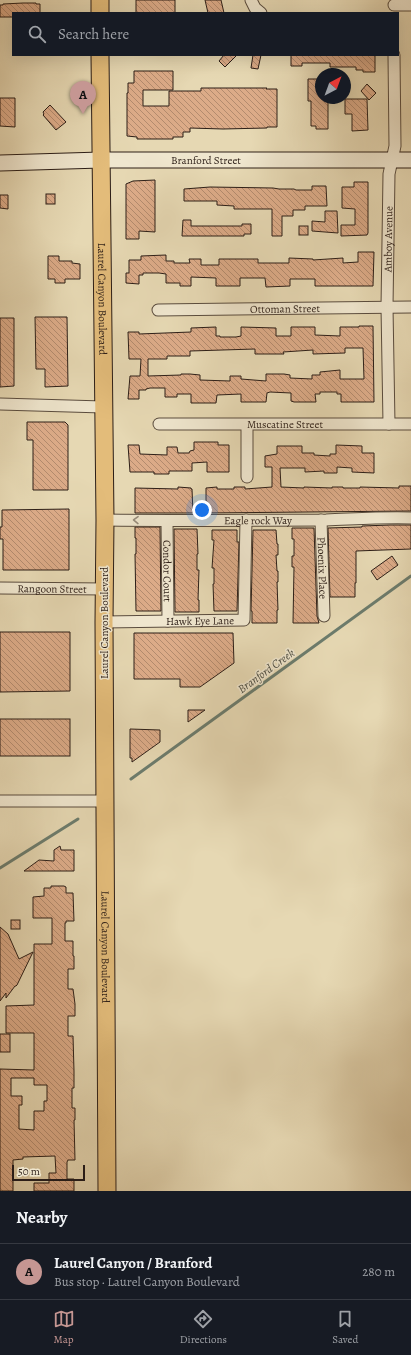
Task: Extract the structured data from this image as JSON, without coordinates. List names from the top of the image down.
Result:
{
  "streets": {
    "main road": ["Branford Street", "Laurel Canyon Boulevard"],
    "street": [
      "Amboy Avenue",
      "Ottoman Street",
      "Muscatine Street",
      "Eagle rock Way",
      "Phoenix Place",
      "Condor Court",
      "Rangoon Street",
      "Hawk Eye Lane"
    ]
  },
  "crossings": [
    ["Branford Street", "Amboy Avenue"],
    ["Branford Street", "Laurel Canyon Boulevard"],
    ["Amboy Avenue", "Ottoman Street"],
    ["Amboy Avenue", "Muscatine Street"],
    ["Laurel Canyon Boulevard", "Eagle rock Way"],
    ["Laurel Canyon Boulevard", "Rangoon Street"],
    ["Laurel Canyon Boulevard", "Hawk Eye Lane"],
    ["Eagle rock Way", "Phoenix Place"],
    ["Eagle rock Way", "Condor Court"],
    ["Eagle rock Way", "Hawk Eye Lane"],
    ["Condor Court", "Hawk Eye Lane"]
  ],
  "water": ["Branford Creek"],
  "scale_bar": "50 m",
  "north": "top right",
  "page": {
    "search": "Search here",
    "pins": "A",
    "scale": "50 m",
    "heading": "Nearby",
    "list": [
      {
        "mark": "A",
        "name": "Laurel Canyon / Branford",
        "note": "Bus stop · Laurel Canyon Boulevard",
        "value": "280 m"
      }
    ],
    "nav": ["Map", "Directions", "Saved"]
  }
}
